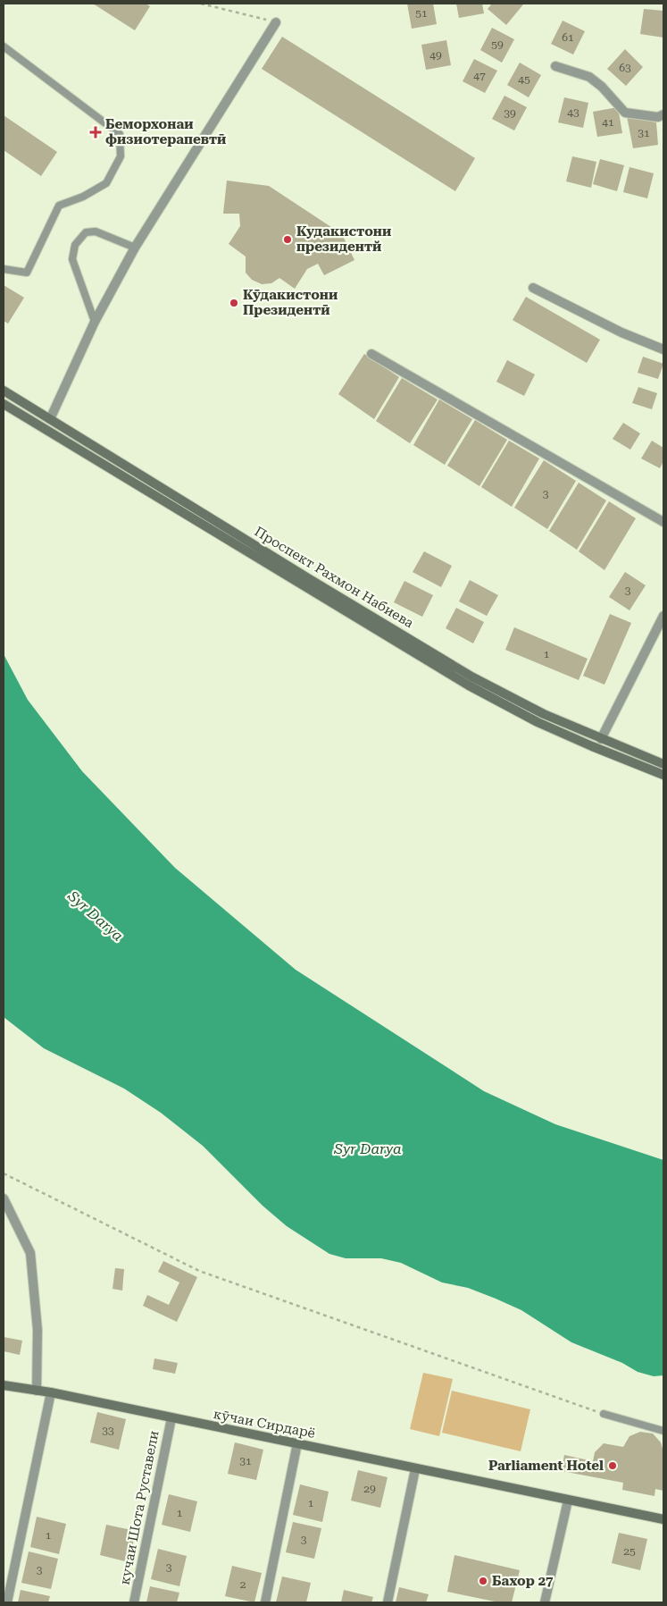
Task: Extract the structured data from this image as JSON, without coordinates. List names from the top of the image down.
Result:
{
  "streets": {
    "main road": ["Проспект Рахмон Набиева", "кӯчаи Сирдарё"],
    "street": ["кучаи Шота Руставели"]
  },
  "crossings": [
    ["кӯчаи Сирдарё", "кучаи Шота Руставели"]
  ],
  "water": ["Syr Darya"],
  "places": {
    "health": ["Беморхонаи физиотерапевтӣ"],
    "other": [
      "Кудакистони президентй",
      "Кӯдакистони Президентӣ",
      "Parliament Hotel",
      "Бахор 27"
    ]
  },
  "house_numbers": [
    "51",
    "61",
    "59",
    "49",
    "63",
    "47",
    "45",
    "43",
    "39",
    "41",
    "31",
    "3",
    "3",
    "1",
    "33",
    "31",
    "29",
    "1",
    "1",
    "1",
    "3",
    "25",
    "3",
    "3",
    "2"
  ]
}
